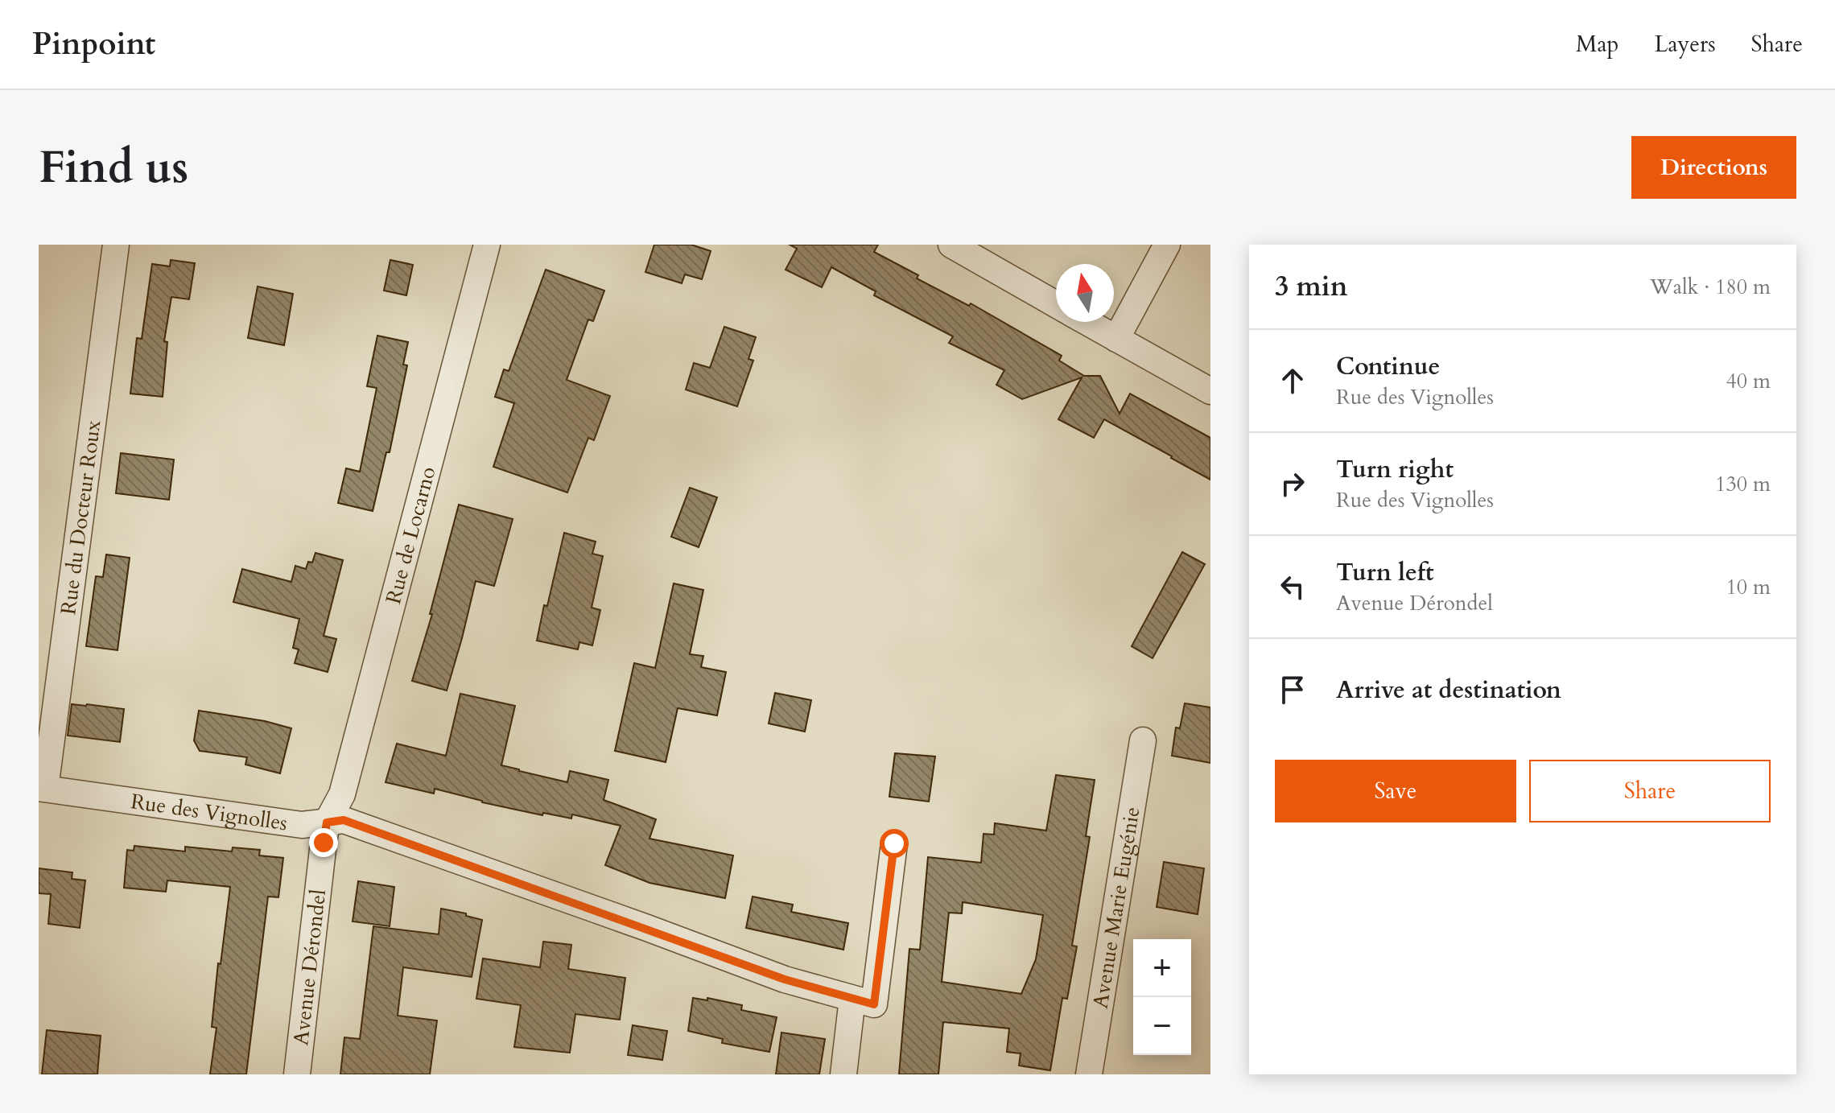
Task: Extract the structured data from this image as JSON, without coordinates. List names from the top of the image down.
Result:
{
  "streets": {
    "street": [
      "Rue du Docteur Roux",
      "Rue de Locarno",
      "Rue des Vignolles",
      "Avenue Marie Eugénie",
      "Avenue Dérondel"
    ]
  },
  "crossings": [
    ["Rue du Docteur Roux", "Rue des Vignolles"],
    ["Rue de Locarno", "Rue des Vignolles"],
    ["Rue de Locarno", "Avenue Dérondel"],
    ["Rue des Vignolles", "Avenue Dérondel"]
  ],
  "north": "top",
  "page": {
    "header": "Pinpoint",
    "nav": ["Map", "Layers", "Share"],
    "buttons": [
      "Directions",
      ["Save", "Share"]
    ],
    "title": "Find us",
    "heading": ["3 min", "Walk · 180 m"],
    "list": [
      ["Continue", "Rue des Vignolles", "40 m"],
      ["Turn right", "Rue des Vignolles", "130 m"],
      ["Turn left", "Avenue Dérondel", "10 m"],
      "Arrive at destination"
    ],
    "map_buttons": ["+", "−"]
  }
}
